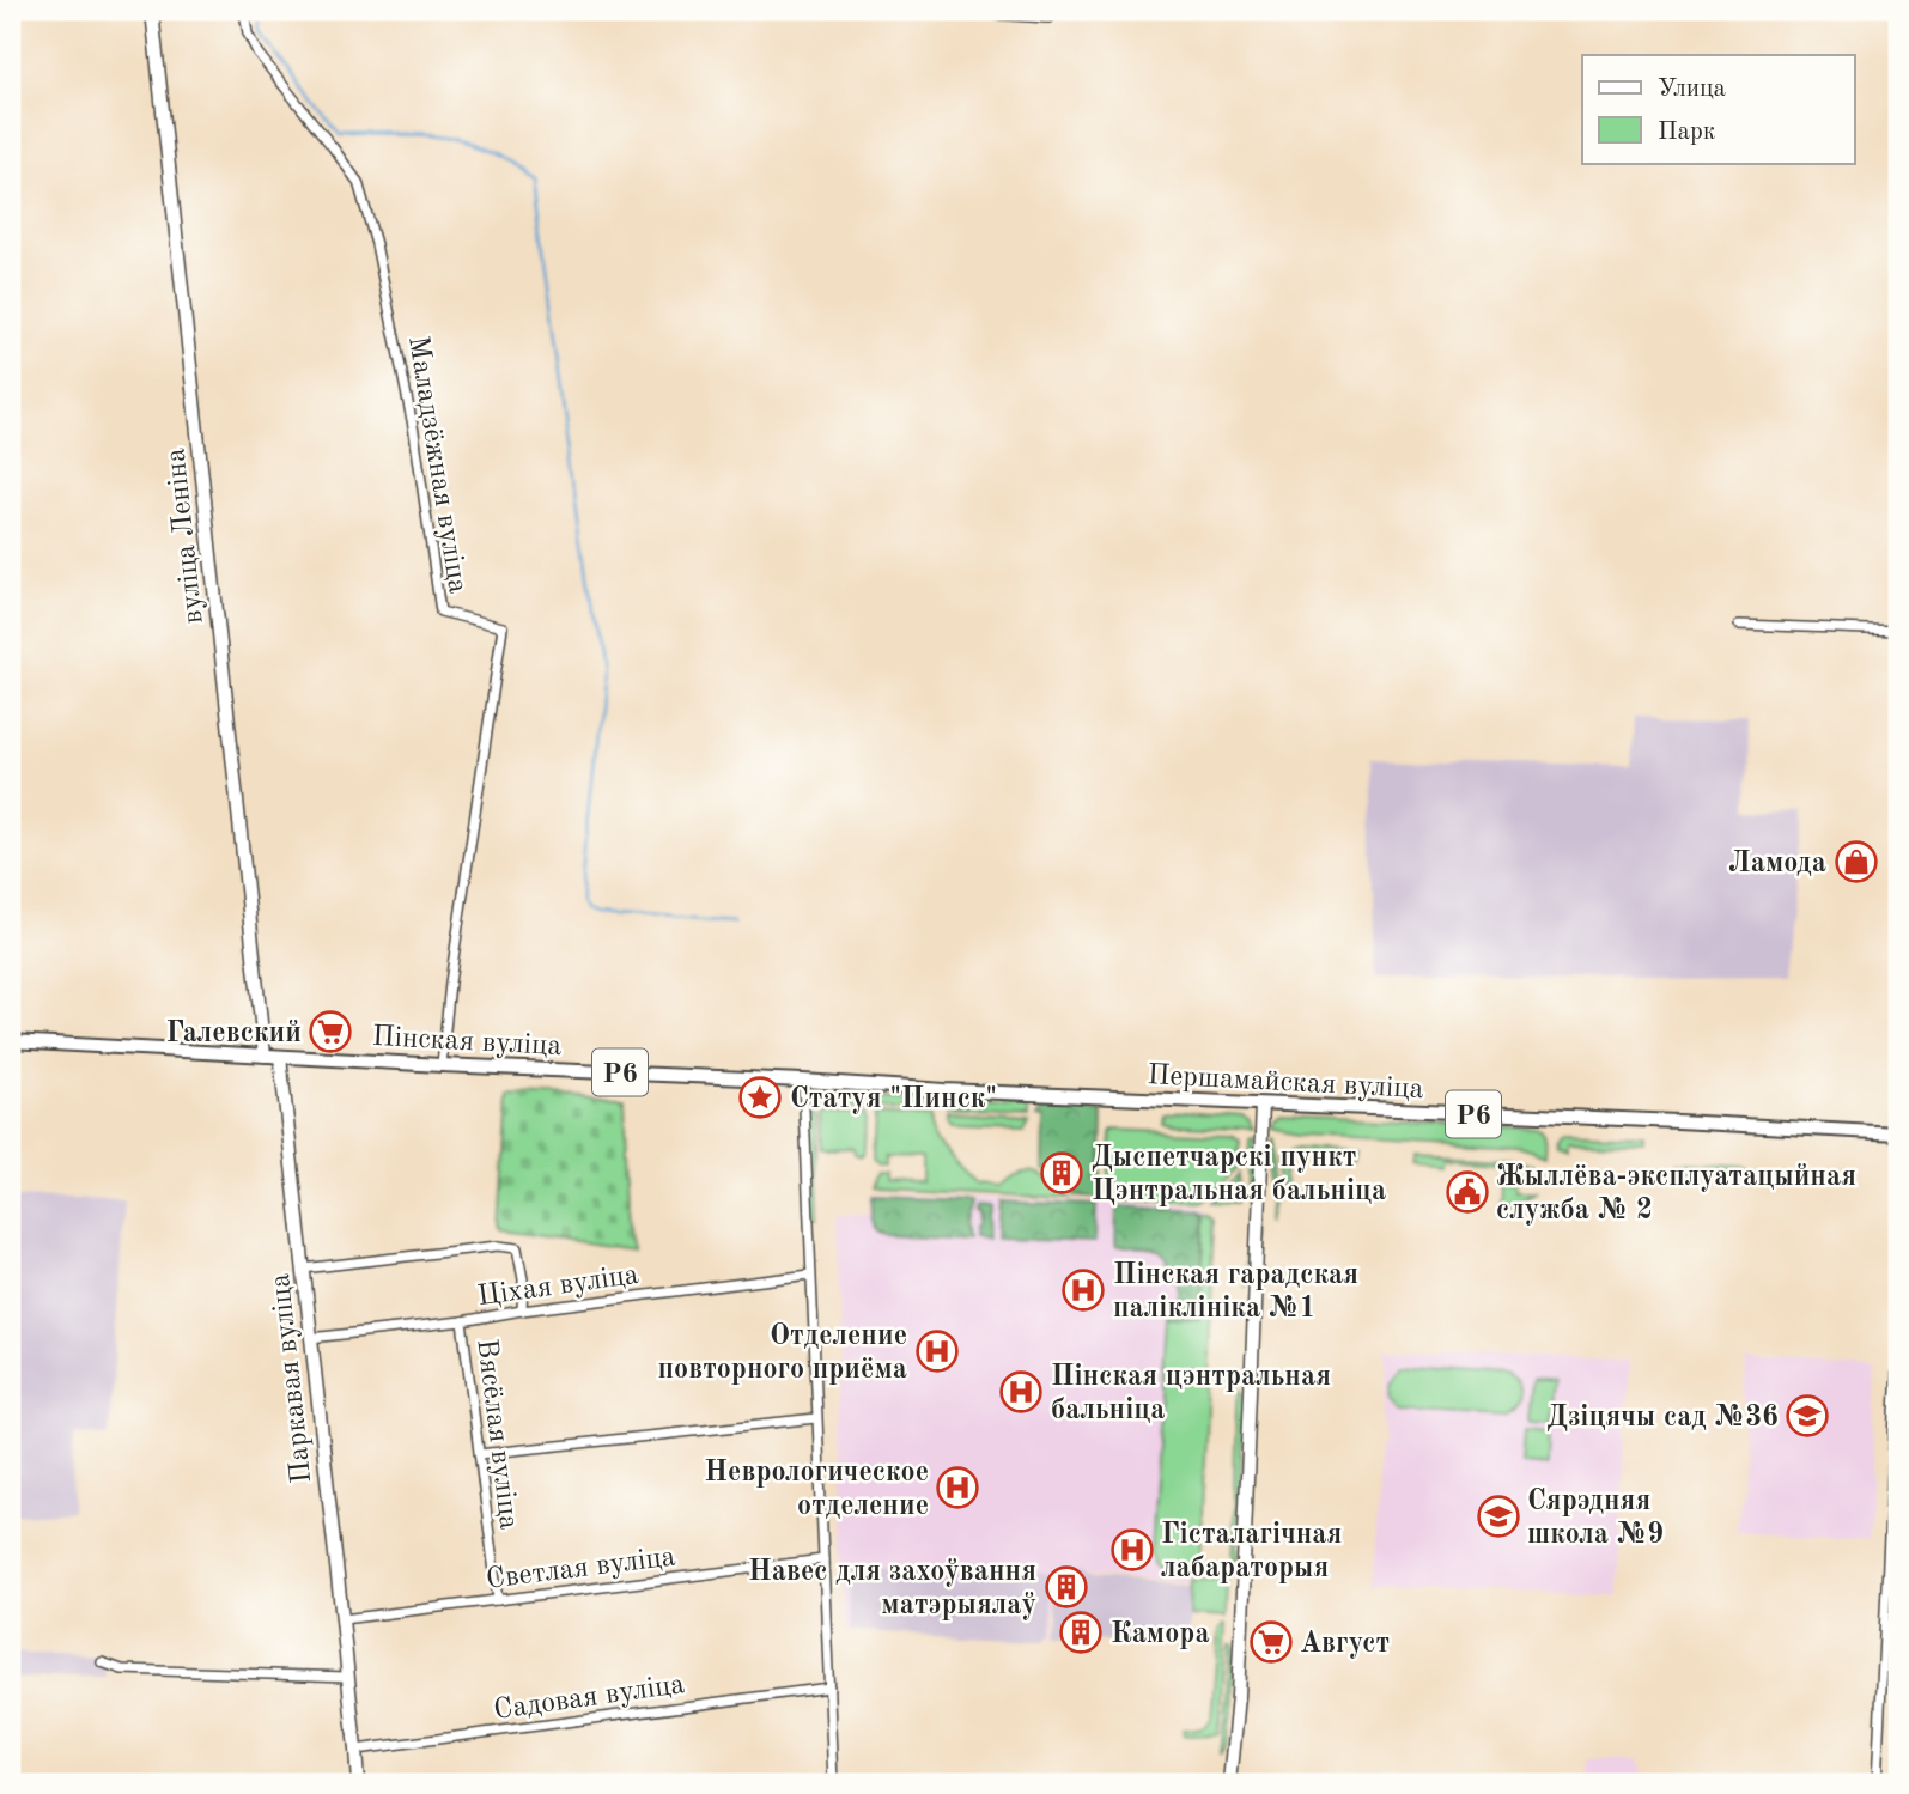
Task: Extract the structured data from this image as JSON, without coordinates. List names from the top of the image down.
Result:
{
  "streets": {
    "main road": ["Пінская вуліца", "Р6", "Першамайская вуліца"],
    "street": [
      "Маладзёжная вуліца",
      "вуліца Леніна",
      "Ціхая вуліца",
      "Паркавая вуліца",
      "Вясёлая вуліца",
      "Светлая вуліца",
      "Садовая вуліца"
    ]
  },
  "crossings": [
    ["Маладзёжная вуліца", "Пінская вуліца"],
    ["вуліца Леніна", "Р6"],
    ["Пінская вуліца", "Р6"],
    ["Пінская вуліца", "Першамайская вуліца"],
    ["Пінская вуліца", "Паркавая вуліца"],
    ["Р6", "Паркавая вуліца"],
    ["Ціхая вуліца", "Паркавая вуліца"],
    ["Ціхая вуліца", "Вясёлая вуліца"],
    ["Паркавая вуліца", "Светлая вуліца"],
    ["Паркавая вуліца", "Садовая вуліца"],
    ["Вясёлая вуліца", "Светлая вуліца"]
  ],
  "places": {
    "shop": ["Ламода"],
    "supermarket": ["Галевский", "Август"],
    "place": ["Статуя \"Пинск\""],
    "building": ["Дыспетчарскі пункт Цэнтральная бальніца", "Навес для захоўвання матэрыялаў", "Камора"],
    "public building": ["Жыллёва-эксплуатацыйная служба № 2"],
    "hospital": [
      "Пінская гарадская паліклініка №1",
      "Отделение повторного приёма",
      "Пінская цэнтральная бальніца",
      "Неврологическое отделение",
      "Гісталагічная лабараторыя"
    ],
    "school or university": ["Дзіцячы сад №36", "Сярэдняя школа №9"]
  },
  "legend": ["Улица", "Парк"]
}
